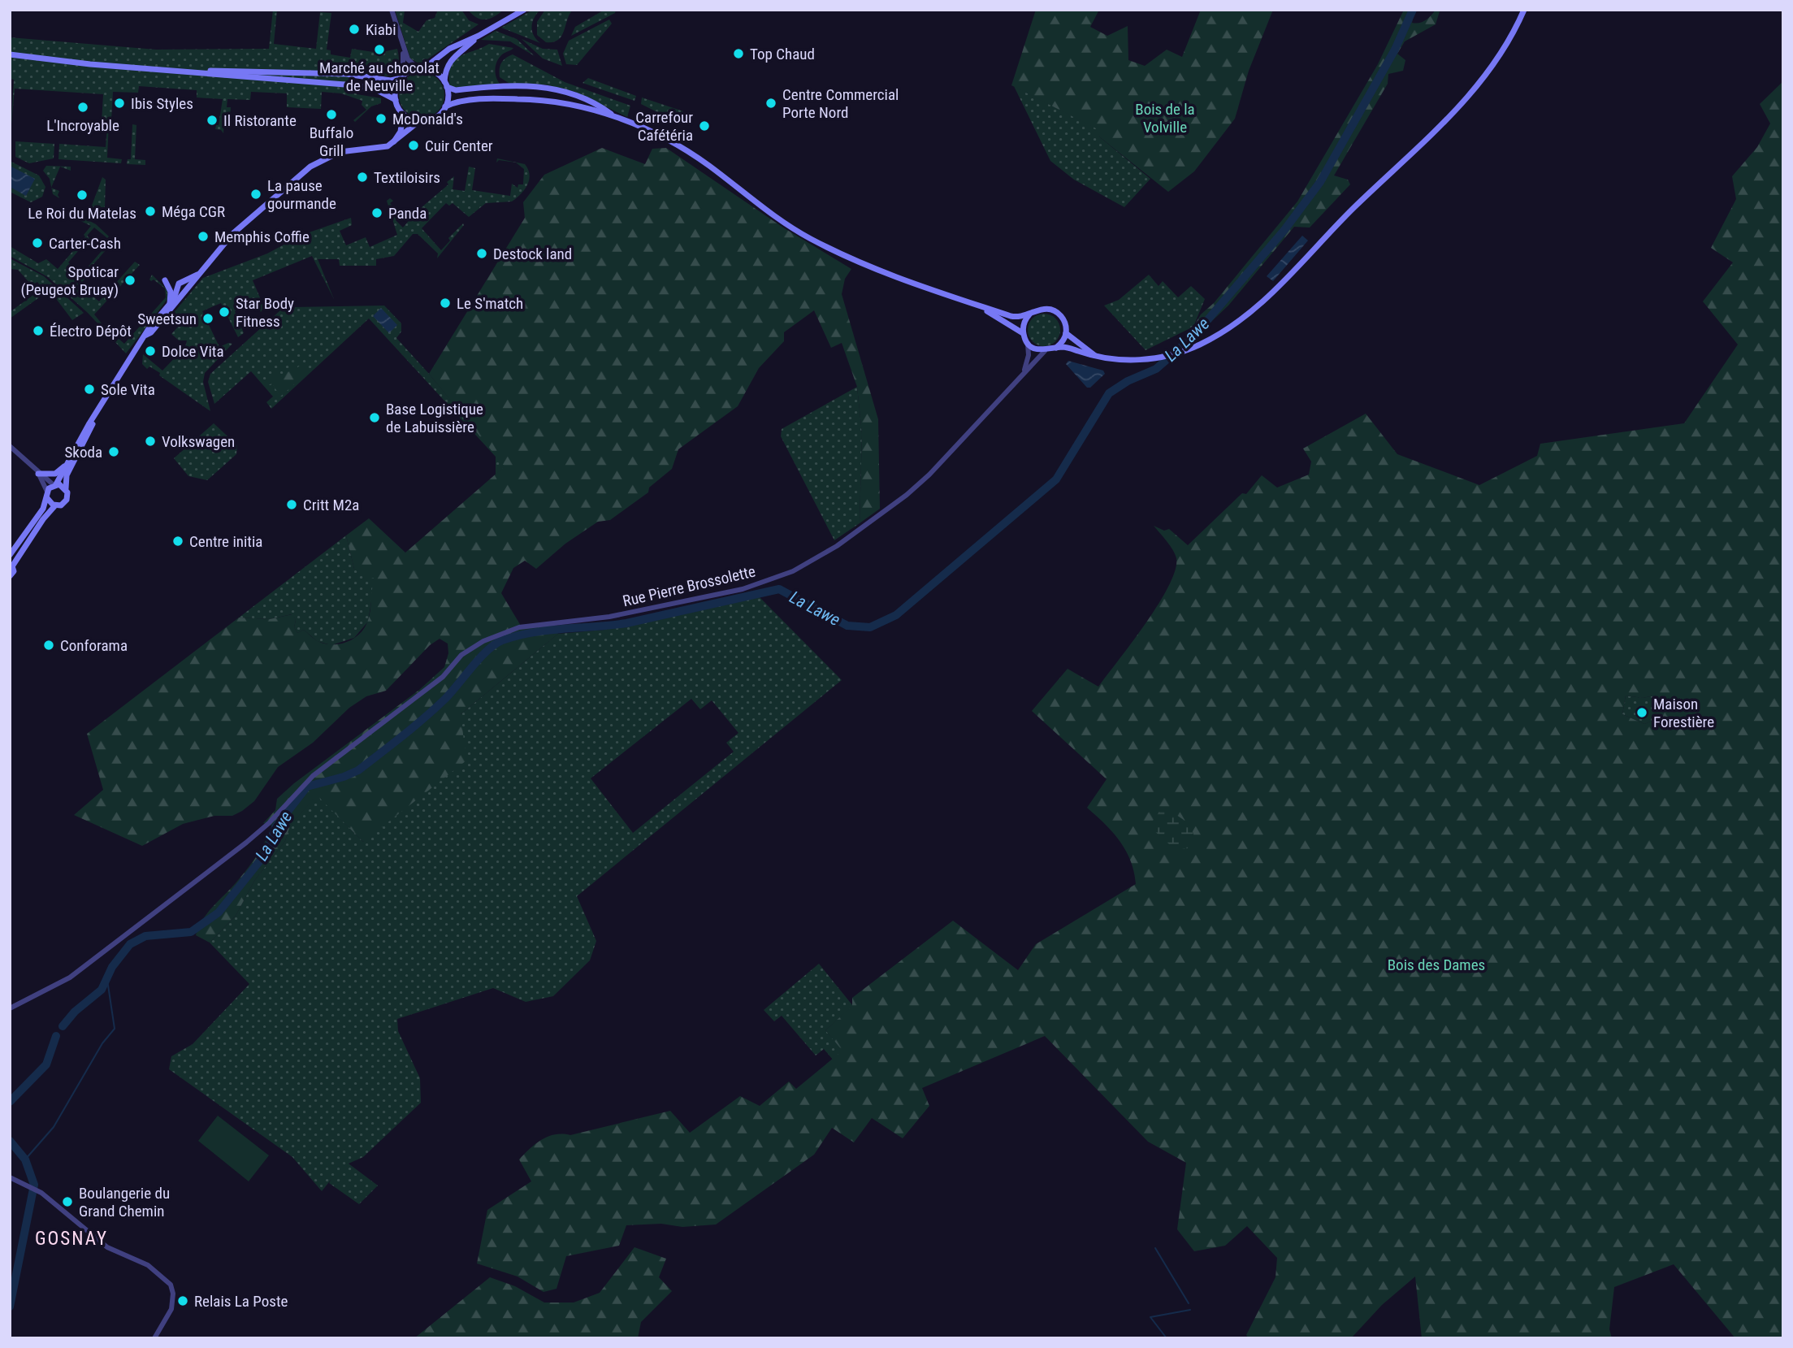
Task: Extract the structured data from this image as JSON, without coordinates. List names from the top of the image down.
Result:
{
  "streets": {
    "street": ["Rue Pierre Brossolette"]
  },
  "districts": ["GOSNAY"],
  "water": ["La Lawe"],
  "parks": ["Bois de la Volville", "Bois des Dames"],
  "places": [
    "Kiabi",
    "Marché au chocolat de Neuville",
    "Top Chaud",
    "Ibis Styles",
    "Centre Commercial Porte Nord",
    "L'Incroyable",
    "Buffalo Grill",
    "McDonald's",
    "Il Ristorante",
    "Carrefour Cafétéria",
    "Cuir Center",
    "Textiloisirs",
    "La pause gourmande",
    "Le Roi du Matelas",
    "Méga CGR",
    "Panda",
    "Memphis Coffie",
    "Carter-Cash",
    "Destock land",
    "Spoticar (Peugeot Bruay)",
    "Le S'match",
    "Star Body Fitness",
    "Sweetsun",
    "Électro Dépôt",
    "Dolce Vita",
    "Sole Vita",
    "Base Logistique de Labuissière",
    "Volkswagen",
    "Skoda",
    "Critt M2a",
    "Centre initia",
    "Conforama",
    "Maison Forestière",
    "Boulangerie du Grand Chemin",
    "Relais La Poste"
  ]
}
